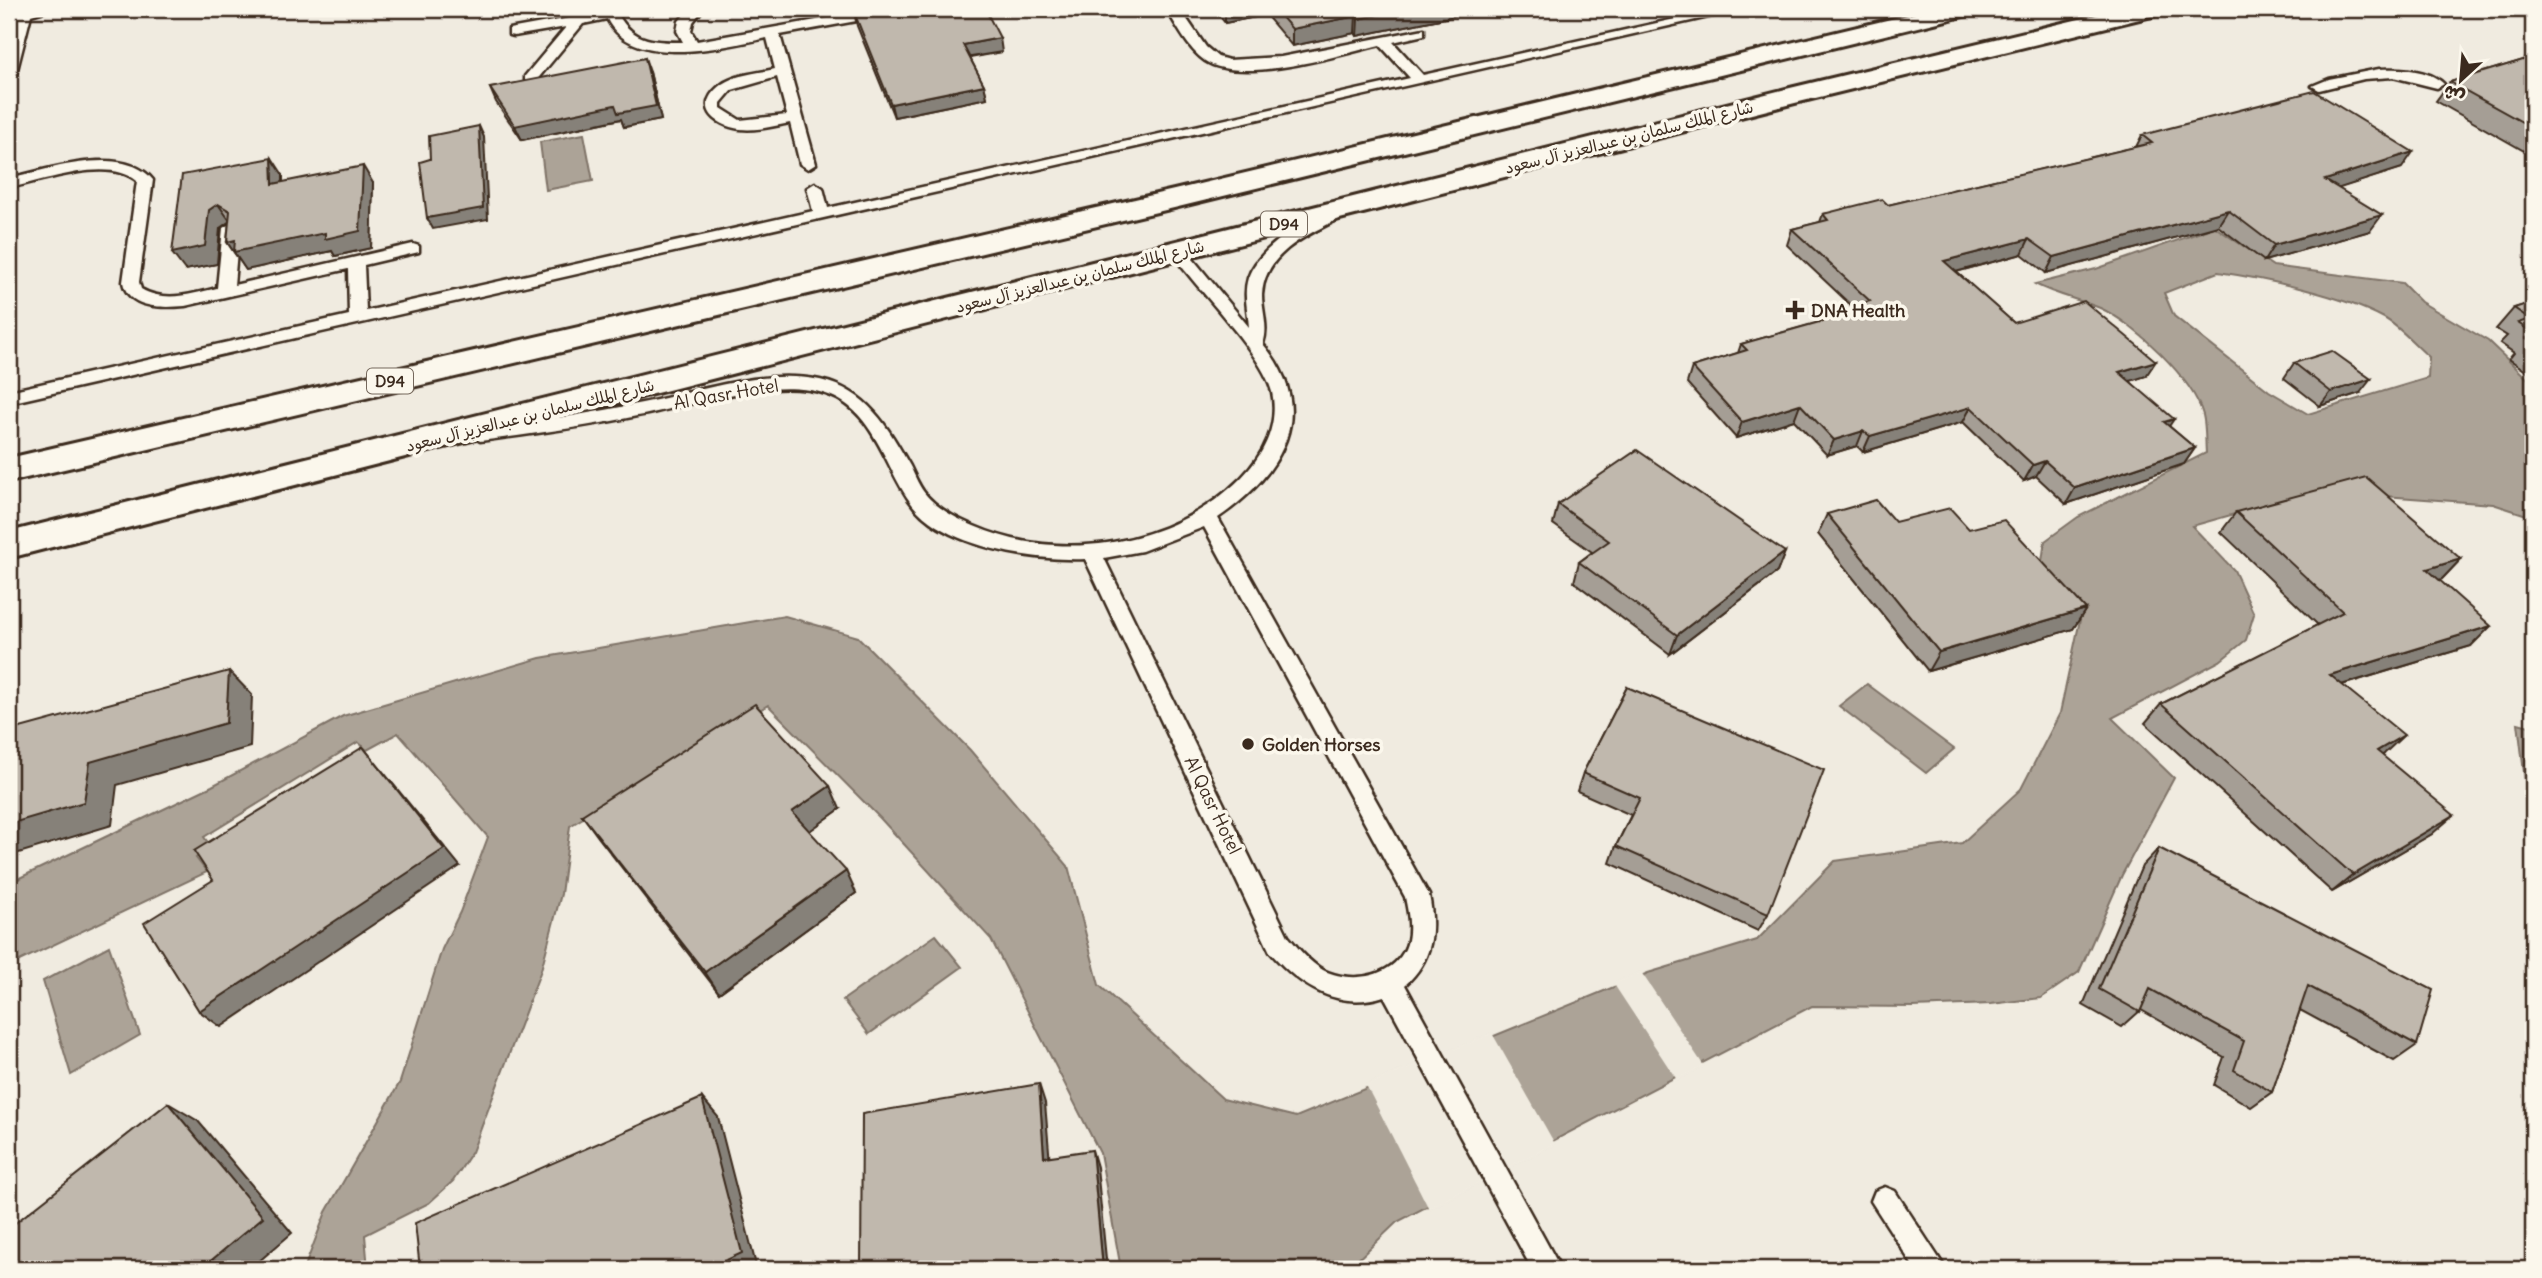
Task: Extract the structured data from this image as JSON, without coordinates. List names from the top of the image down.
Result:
{
  "streets": {
    "main road": ["شارع الملك سلمان بن عبدالعزيز آل سعود", "D94"],
    "lane": ["Al Qasr Hotel"]
  },
  "crossings": [
    ["شارع الملك سلمان بن عبدالعزيز آل سعود", "Al Qasr Hotel"]
  ],
  "places": {
    "health": ["DNA Health"],
    "other": ["Golden Horses"]
  },
  "north": "bottom left"
}
